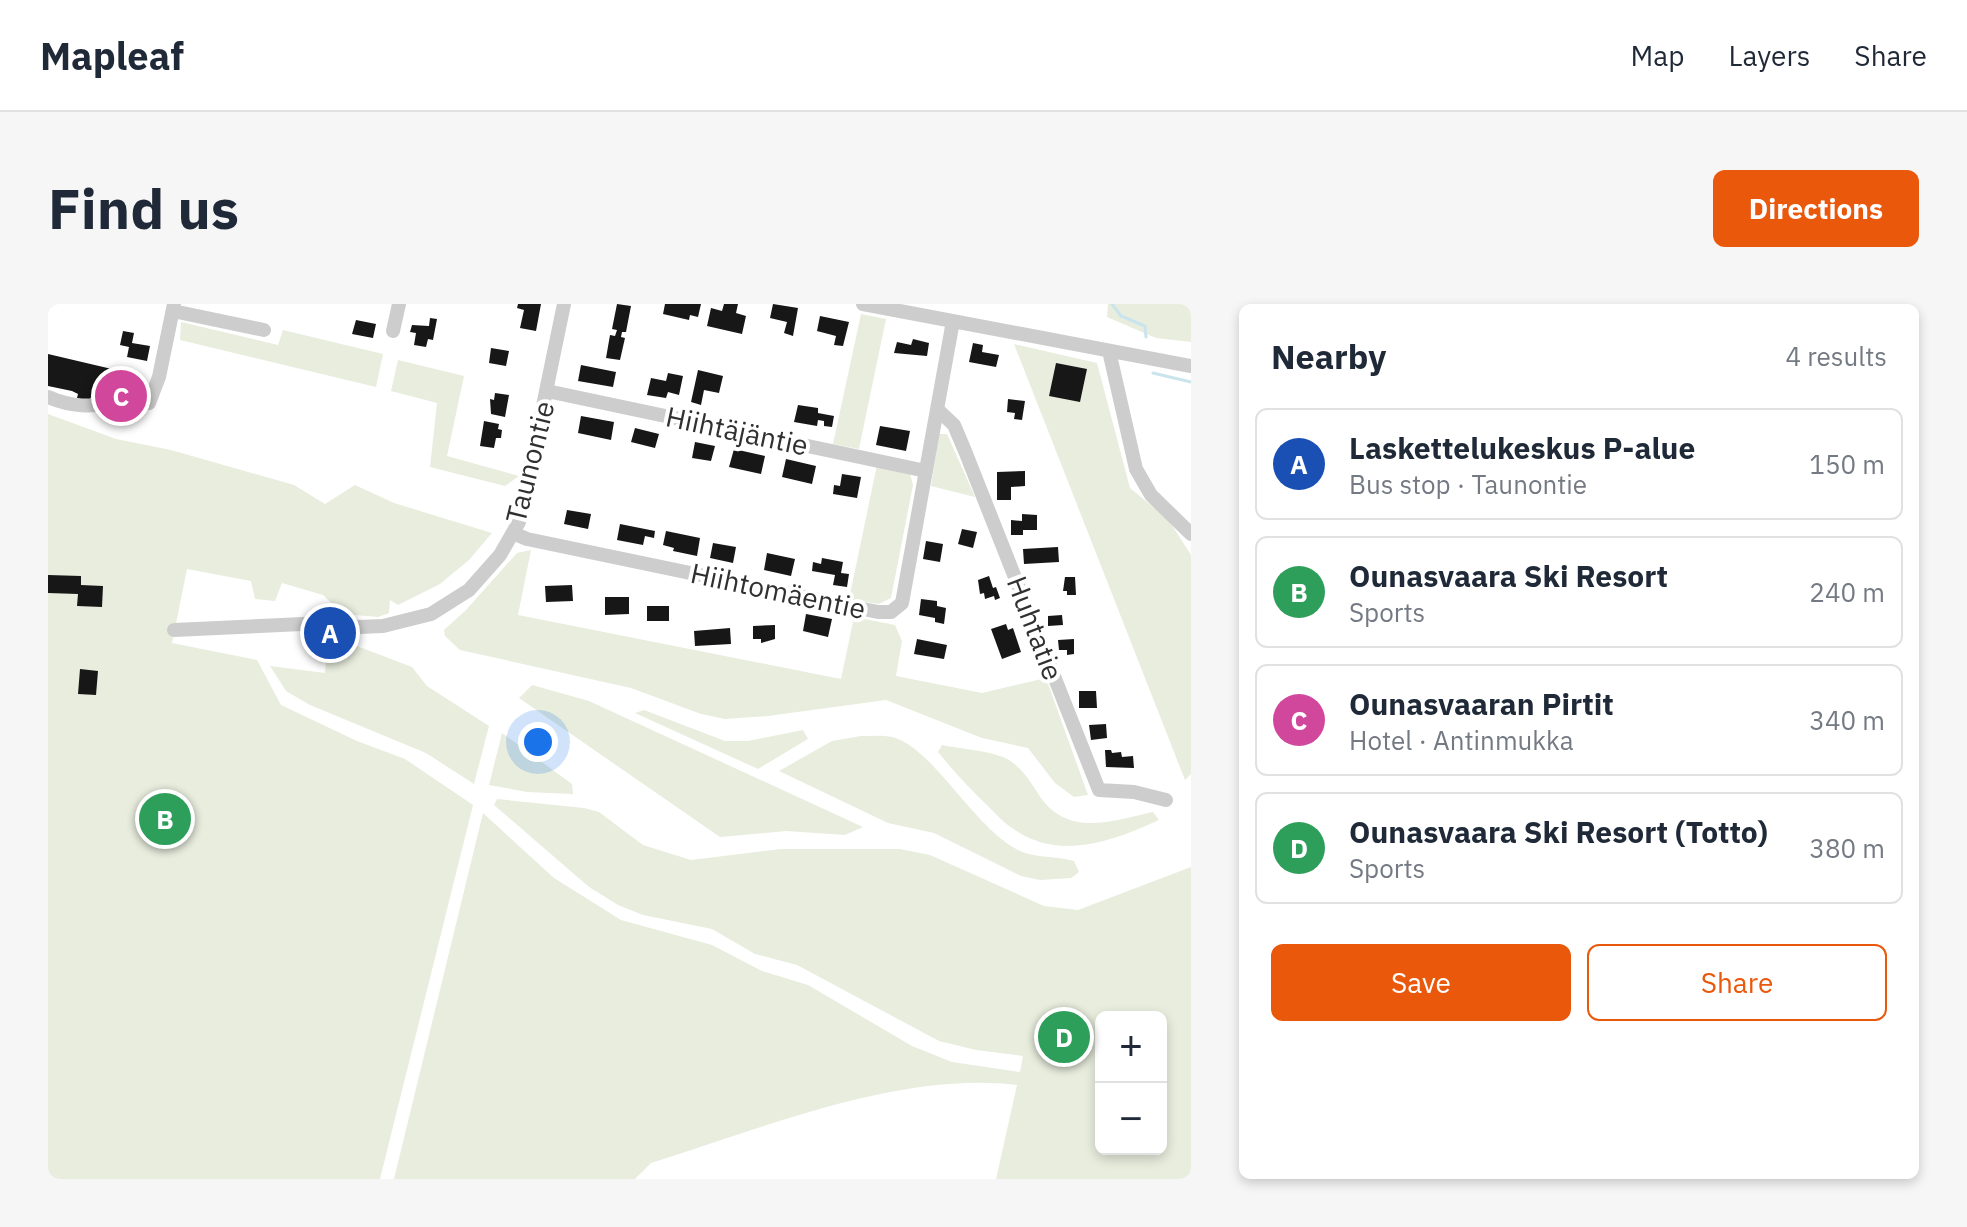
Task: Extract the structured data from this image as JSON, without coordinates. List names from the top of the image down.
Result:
{
  "streets": {
    "street": [
      "Hiihtäjäntie",
      "Taunontie",
      "Hiihtomäentie",
      "Huhtatie"
    ]
  },
  "crossings": [
    ["Hiihtäjäntie", "Taunontie"],
    ["Hiihtäjäntie", "Hiihtomäentie"],
    ["Taunontie", "Hiihtomäentie"],
    ["Hiihtomäentie", "Huhtatie"]
  ],
  "page": {
    "header": "Mapleaf",
    "nav": ["Map", "Layers", "Share"],
    "buttons": [
      "Directions",
      ["Save", "Share"]
    ],
    "title": "Find us",
    "heading": ["Nearby", "4 results"],
    "pins": [
      "C",
      "A",
      "B",
      "D"
    ],
    "list": [
      {
        "mark": "A",
        "name": "Laskettelukeskus P-alue",
        "note": "Bus stop · Taunontie",
        "value": "150 m"
      },
      {
        "mark": "B",
        "name": "Ounasvaara Ski Resort",
        "note": "Sports",
        "value": "240 m"
      },
      {
        "mark": "C",
        "name": "Ounasvaaran Pirtit",
        "note": "Hotel · Antinmukka",
        "value": "340 m"
      },
      {
        "mark": "D",
        "name": "Ounasvaara Ski Resort (Totto)",
        "note": "Sports",
        "value": "380 m"
      }
    ],
    "map_buttons": ["+", "−"]
  }
}
